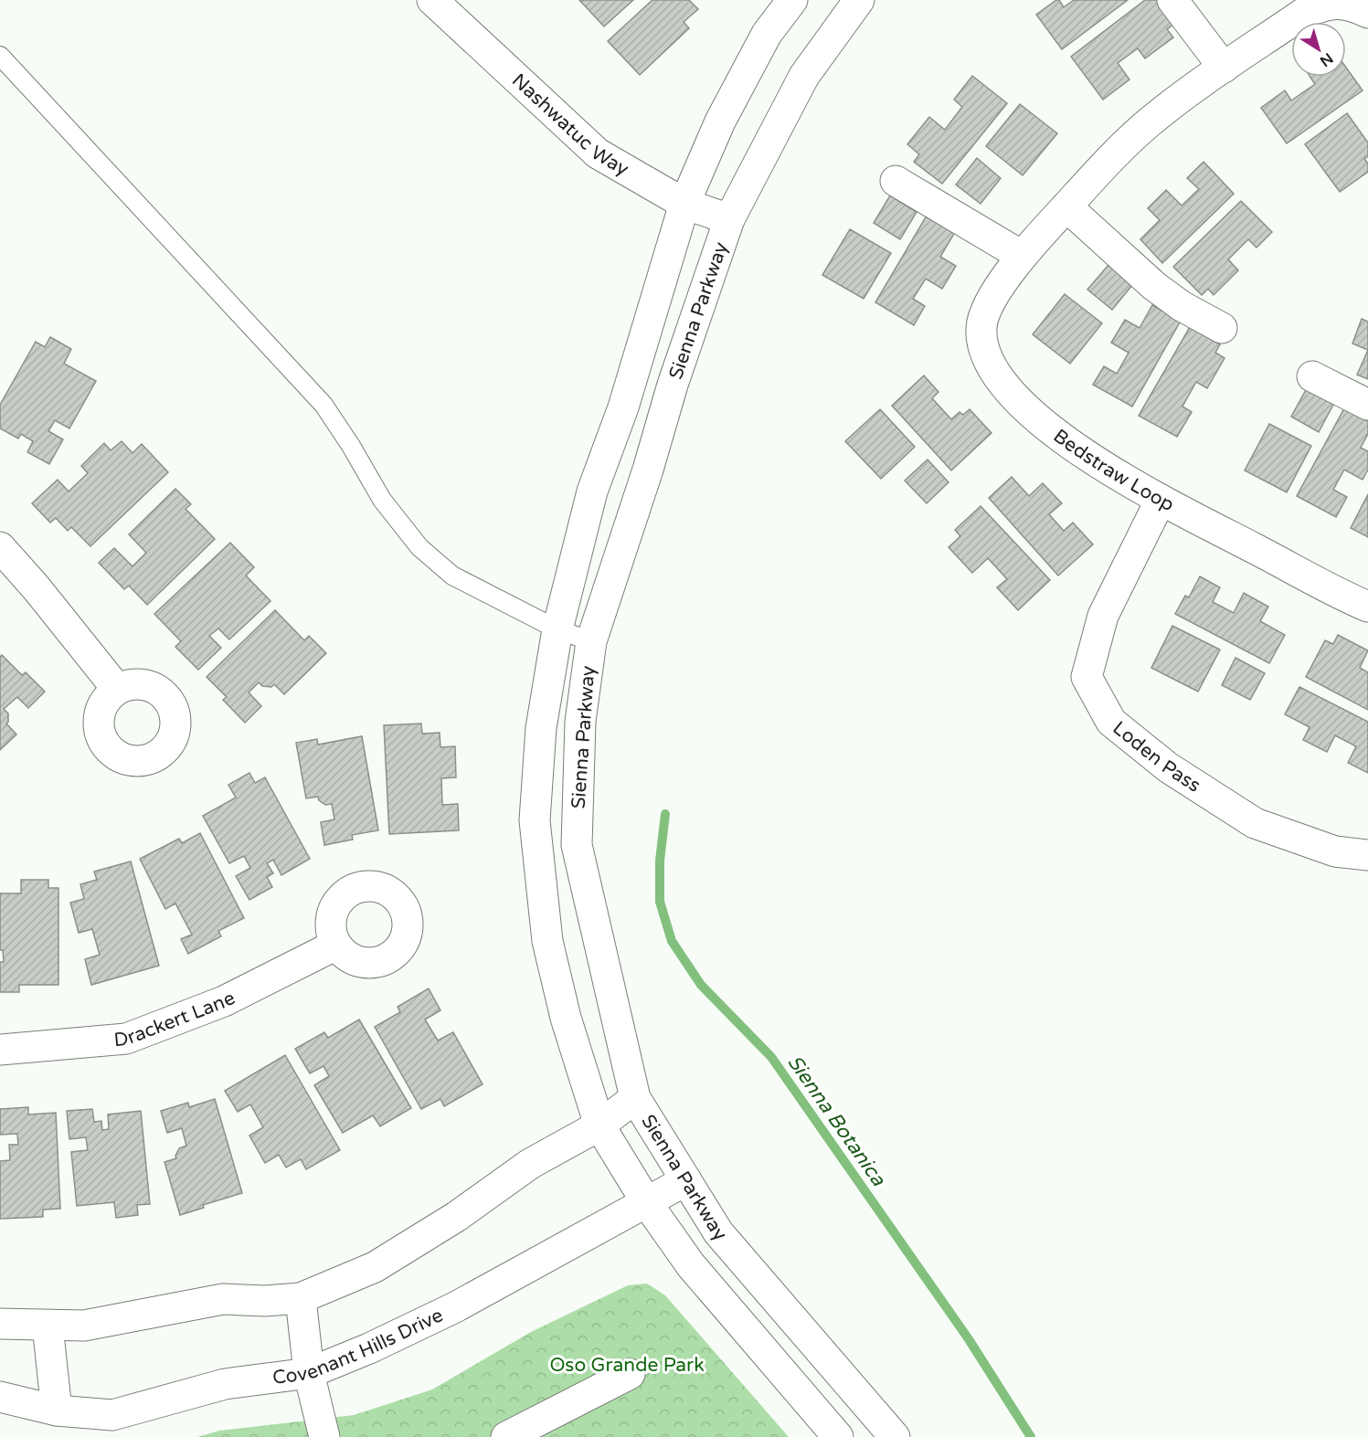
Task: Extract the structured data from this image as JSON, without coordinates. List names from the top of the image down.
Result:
{
  "streets": {
    "street": [
      "Nashwatuc Way",
      "Sienna Parkway",
      "Bedstraw Loop",
      "Loden Pass",
      "Drackert Lane",
      "Covenant Hills Drive"
    ]
  },
  "crossings": [
    ["Nashwatuc Way", "Sienna Parkway"],
    ["Sienna Parkway", "Covenant Hills Drive"],
    ["Bedstraw Loop", "Loden Pass"]
  ],
  "water": ["Sienna Botanica"],
  "parks": ["Oso Grande Park"],
  "north": "bottom right"
}
